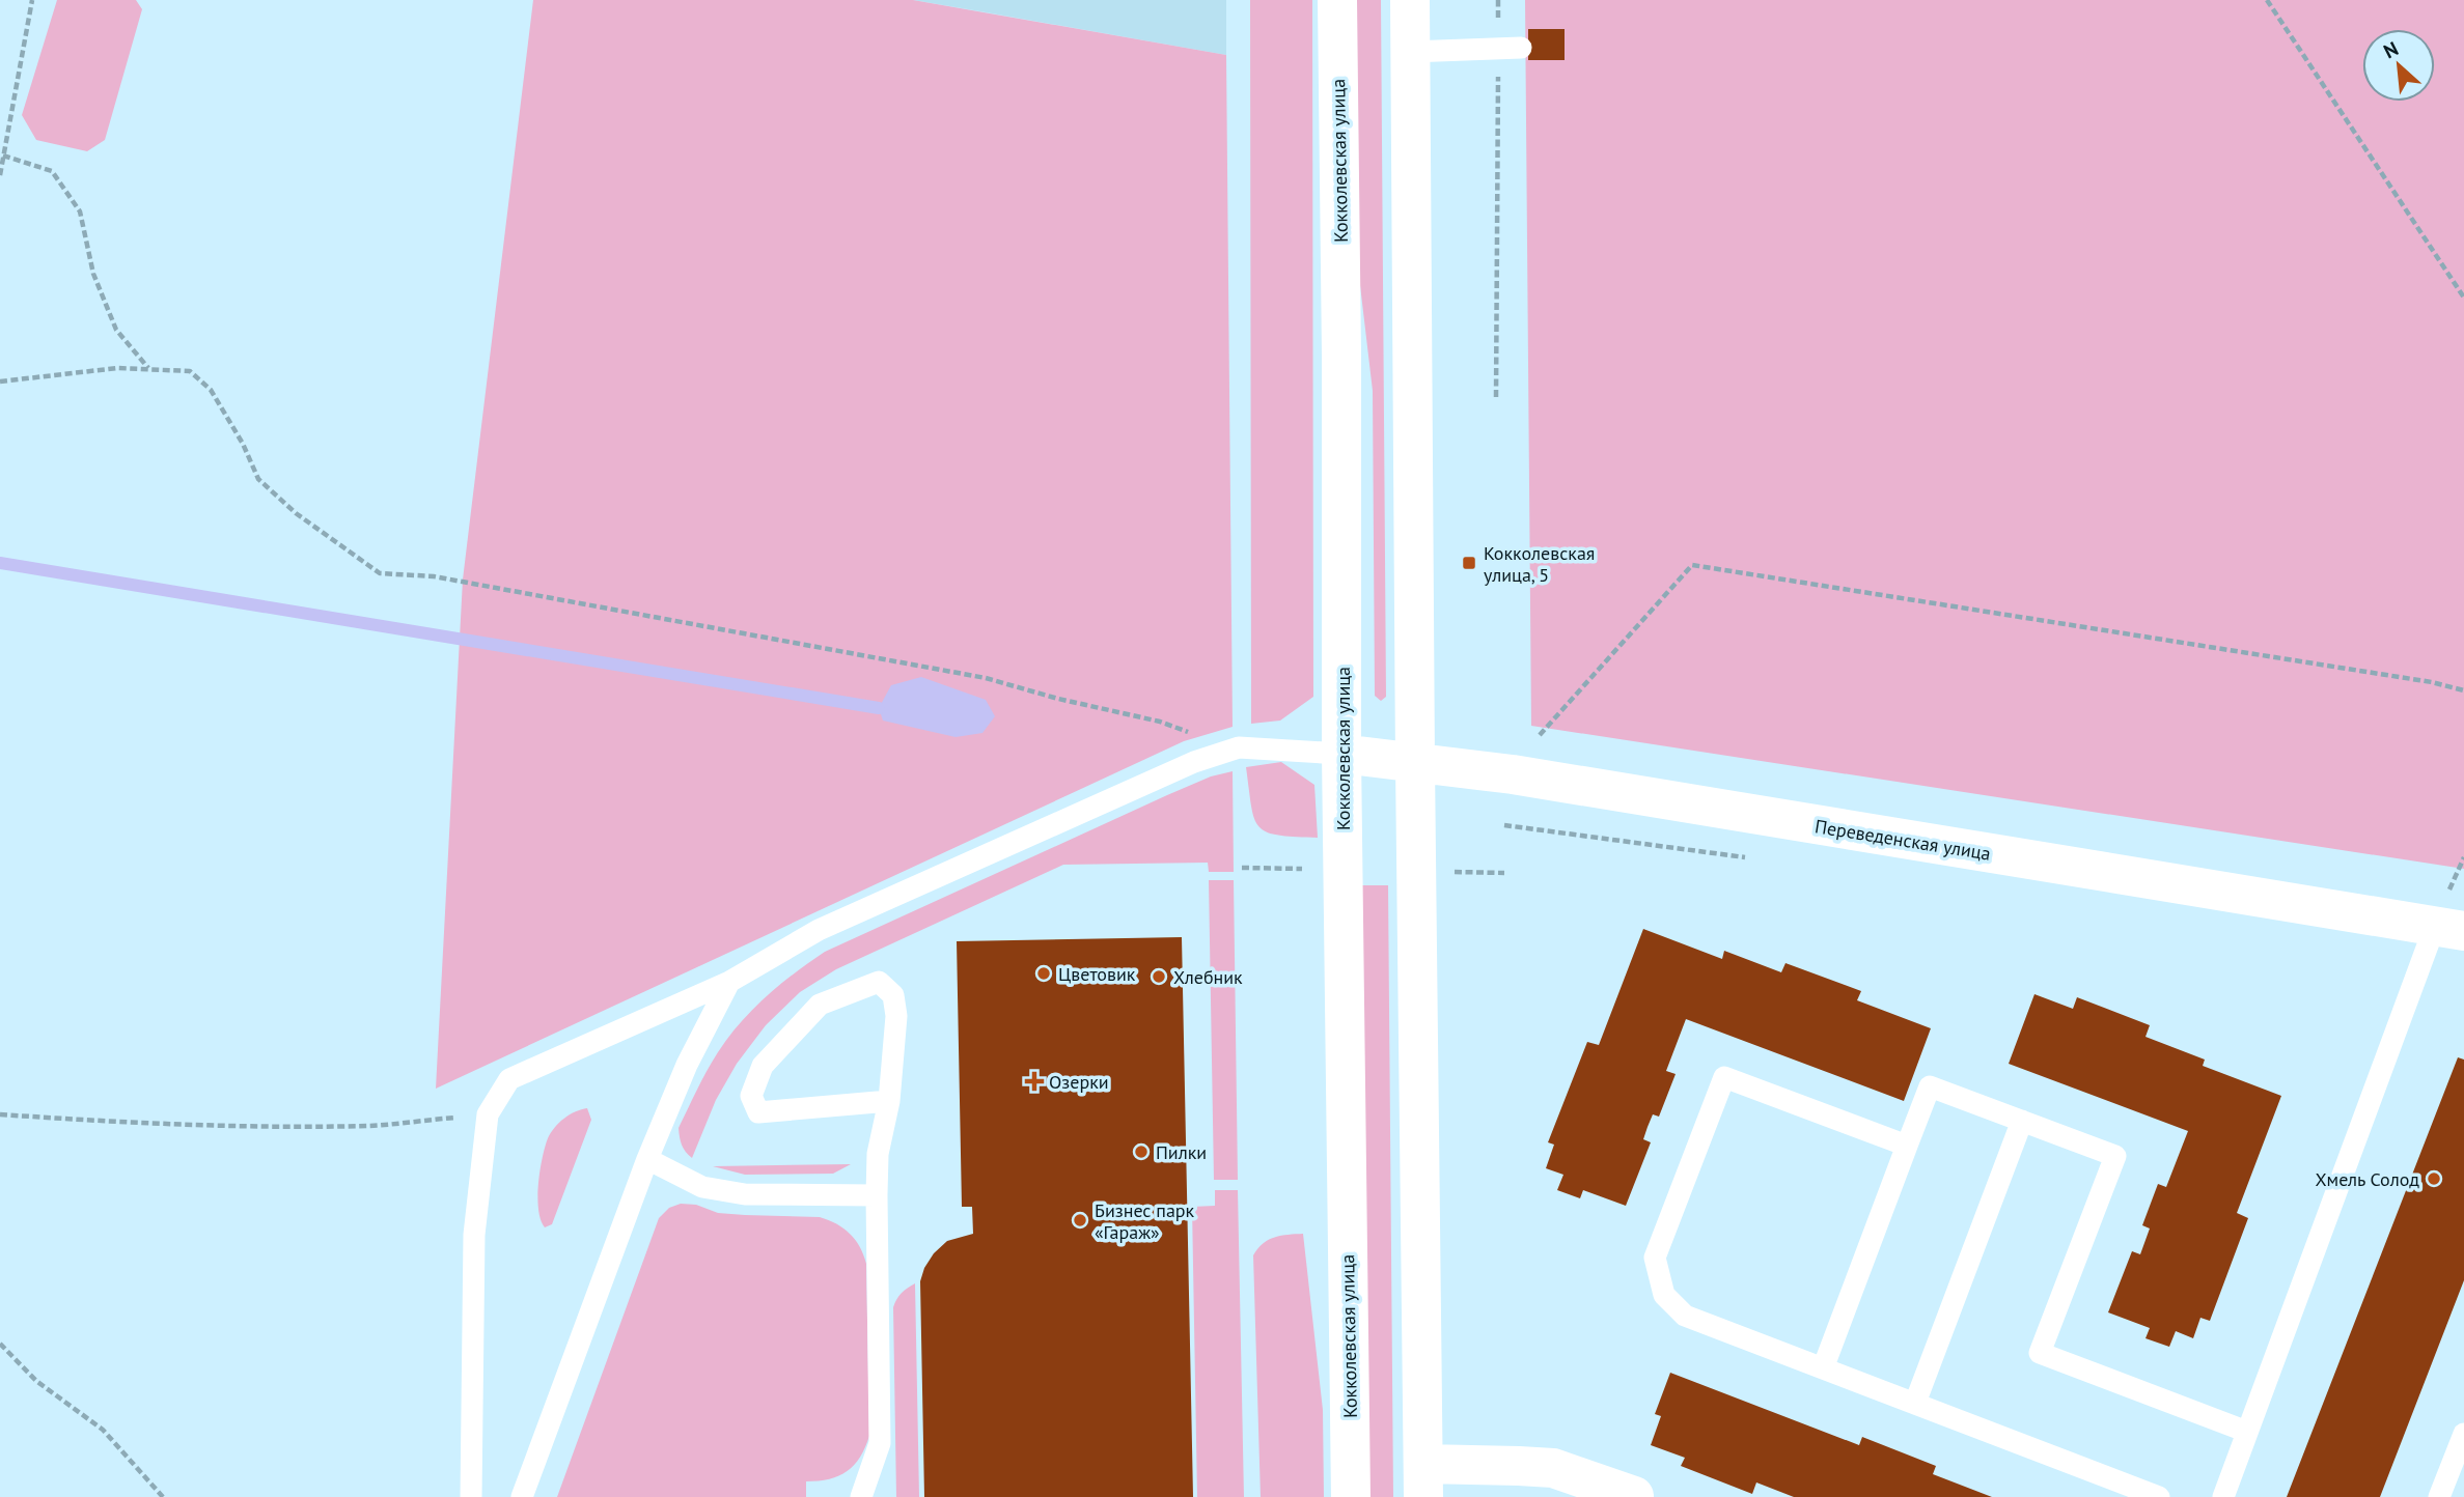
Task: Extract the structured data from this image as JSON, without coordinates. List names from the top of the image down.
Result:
{
  "streets": {
    "street": ["Кокколевская улица", "Переведенская улица"]
  },
  "crossings": [
    ["Кокколевская улица", "Переведенская улица"]
  ],
  "places": {
    "transit": ["Кокколевская улица, 5"],
    "other": [
      "Цветовик",
      "Хлебник",
      "Пилки",
      "Хмель Солод",
      "Бизнес парк «Гараж»"
    ],
    "health": ["Озерки"]
  },
  "north": "top left"
}
